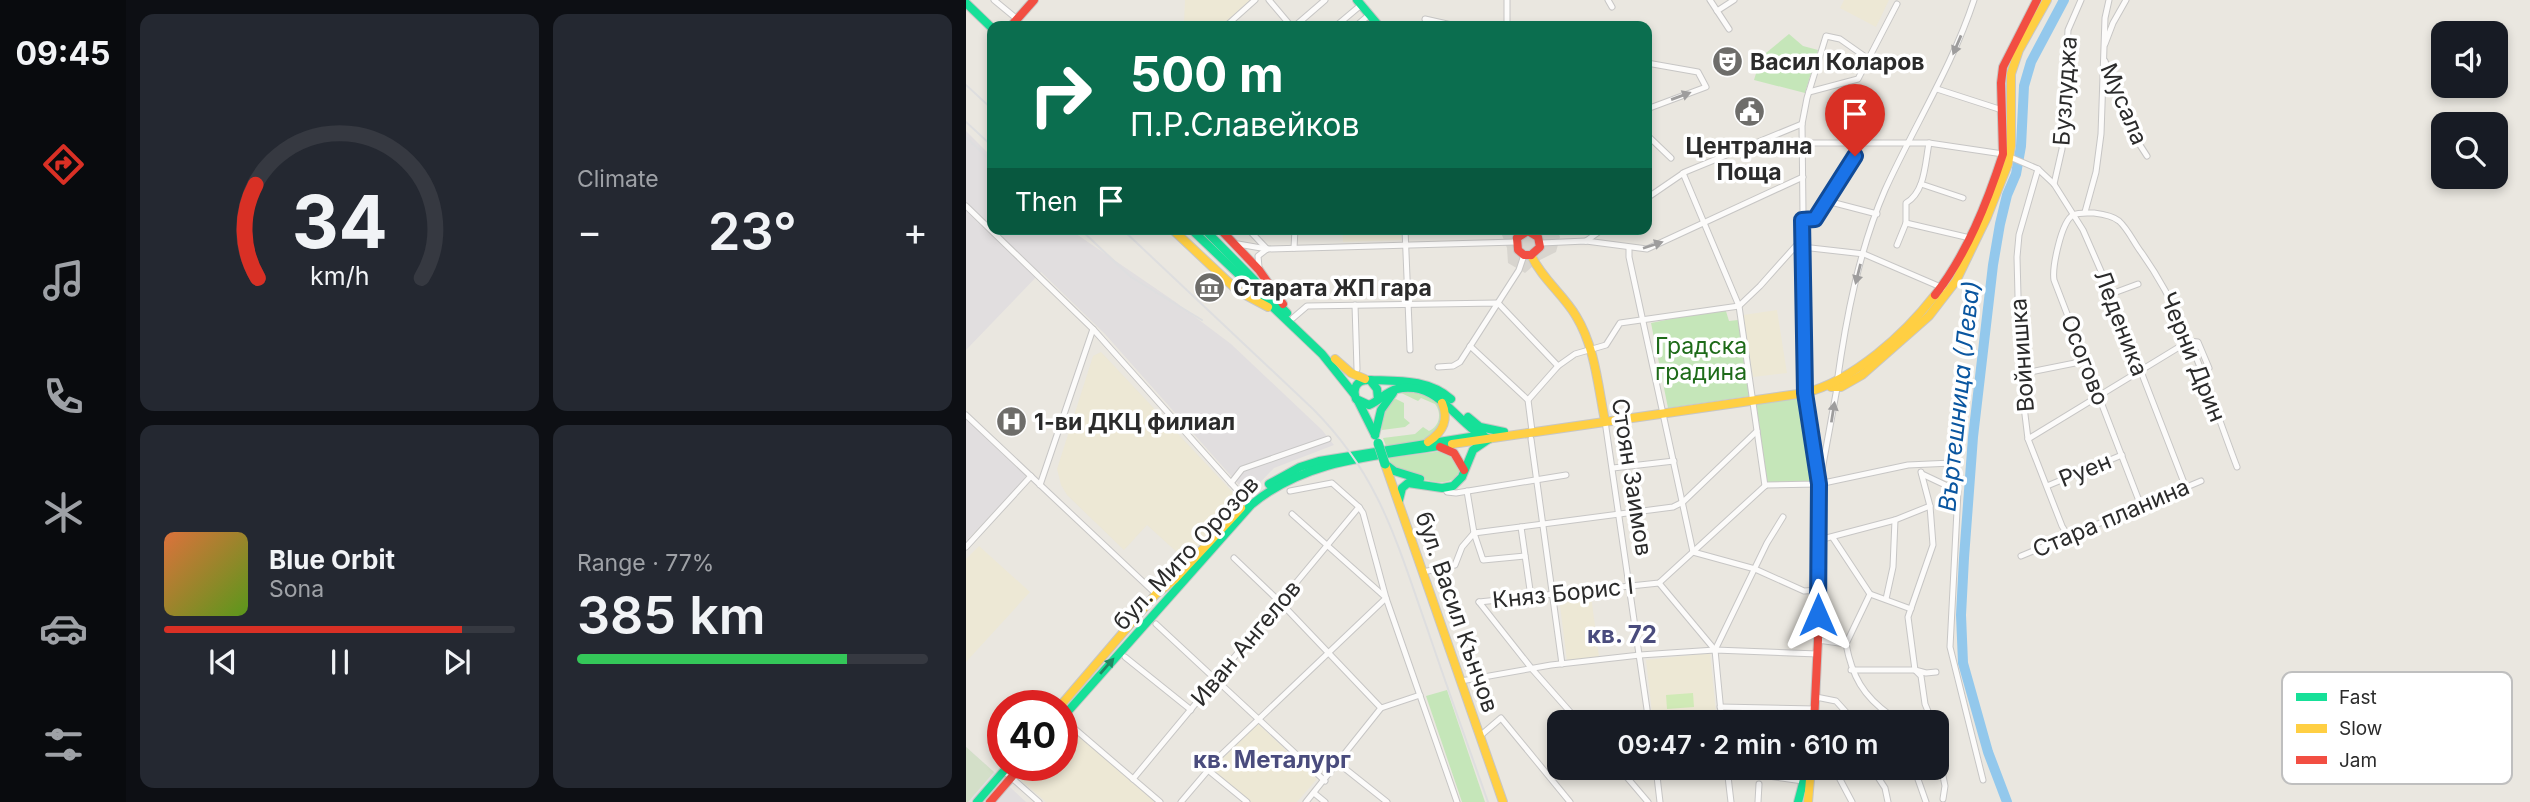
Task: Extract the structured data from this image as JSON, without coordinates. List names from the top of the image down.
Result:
{
  "streets": {
    "main road": ["Стоян Заимов", "бул. Мито Орозов", "бул. Васил Кънчов"],
    "street": [
      "Бузлуджа",
      "Мусала",
      "Леденика",
      "Войнишка",
      "Черни Дрин",
      "Осогово",
      "Руен",
      "Стара планина",
      "Княз Борис I",
      "Иван Ангелов"
    ]
  },
  "crossings": [
    ["Бузлуджа", "Леденика"],
    ["Леденика", "Войнишка"],
    ["Леденика", "Черни Дрин"],
    ["Леденика", "Осогово"],
    ["Леденика", "Стара планина"],
    ["Войнишка", "Руен"],
    ["Войнишка", "Стара планина"],
    ["Черни Дрин", "Осогово"],
    ["Осогово", "Руен"],
    ["Осогово", "Стара планина"],
    ["Стоян Заимов", "бул. Мито Орозов"],
    ["Стоян Заимов", "Княз Борис I"]
  ],
  "districts": ["кв. 72", "кв. Металург"],
  "water": ["Въртешница (Лева)"],
  "parks": ["Градска градина"],
  "places": {
    "theatre": ["Васил Коларов"],
    "public building": ["Централна Поща"],
    "museum": ["Старата ЖП гара"],
    "hospital": ["1-ви ДКЦ филиал"]
  },
  "legend": ["Fast", "Slow", "Jam"],
  "page": {
    "tabs": "09:45",
    "tile": [
      "Climate",
      ["Range · 77%", "385 km"]
    ],
    "turn": ["500 m", "П.Р.Славейков"],
    "then": "Then",
    "heat": ["−", "23°", "+"],
    "song": ["Blue Orbit", "Sona"],
    "limit": "40",
    "trip": "09:47 · 2 min · 610 m",
    "gauge": ["34", "km/h"]
  }
}
